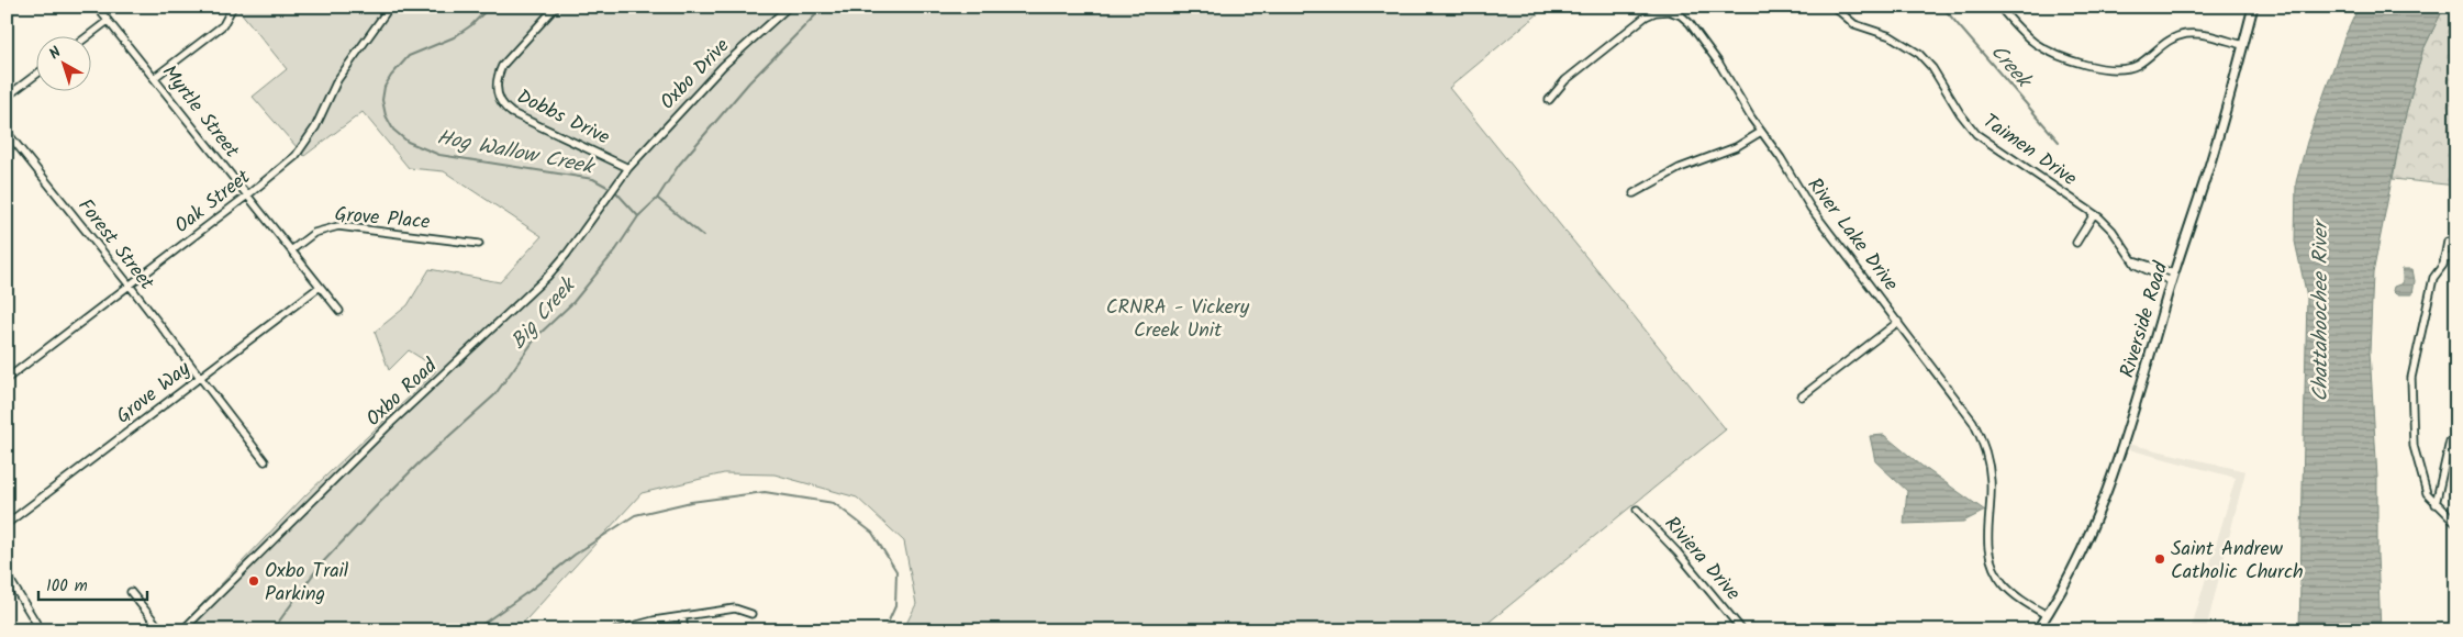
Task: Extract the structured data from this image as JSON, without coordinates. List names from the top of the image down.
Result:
{
  "streets": {
    "street": [
      "Oxbo Drive",
      "Myrtle Street",
      "Dobbs Drive",
      "Taimen Drive",
      "Oak Street",
      "Grove Place",
      "River Lake Drive",
      "Forest Street",
      "Riverside Road",
      "Grove Way",
      "Oxbo Road",
      "Riviera Drive"
    ]
  },
  "crossings": [
    ["Oxbo Drive", "Dobbs Drive"],
    ["Oxbo Drive", "Oxbo Road"],
    ["Myrtle Street", "Oak Street"],
    ["Myrtle Street", "Grove Place"],
    ["Myrtle Street", "Grove Way"],
    ["Dobbs Drive", "Oxbo Road"],
    ["Taimen Drive", "Riverside Road"],
    ["Oak Street", "Forest Street"],
    ["River Lake Drive", "Riverside Road"],
    ["Forest Street", "Grove Way"]
  ],
  "water": [
    "Creek",
    "Hog Wallow Creek",
    "Chattahoochee River",
    "Big Creek"
  ],
  "parks": ["CRNRA - Vickery Creek Unit"],
  "places": ["Saint Andrew Catholic Church", "Oxbo Trail Parking"],
  "scale_bar": "100 m",
  "north": "top left"
}
